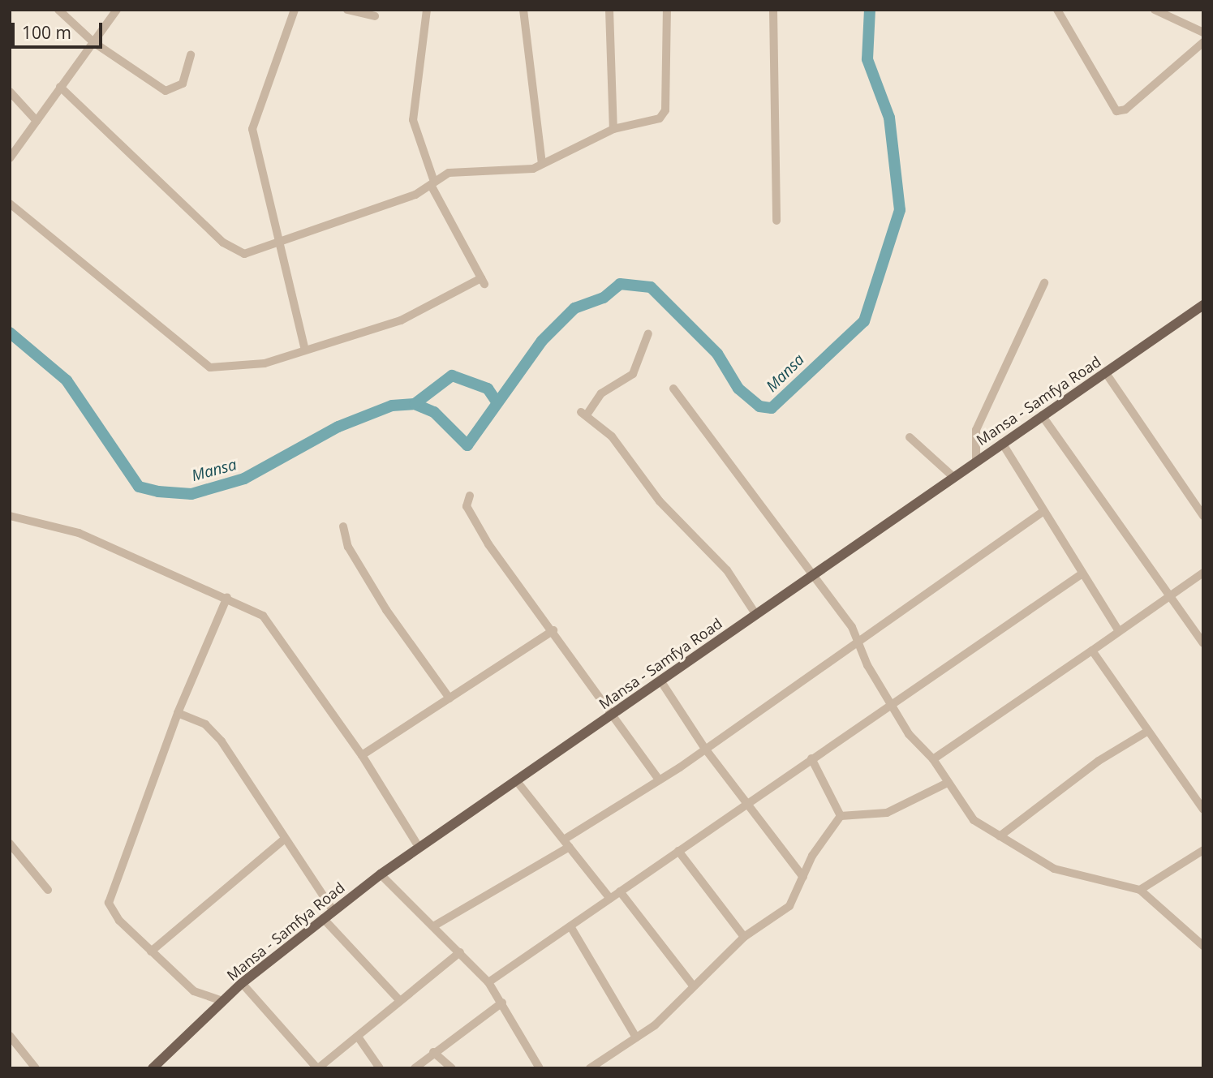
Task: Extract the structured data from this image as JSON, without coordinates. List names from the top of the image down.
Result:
{
  "streets": {
    "main road": ["Mansa - Samfya Road"]
  },
  "water": ["Mansa"],
  "scale_bar": "100 m"
}
